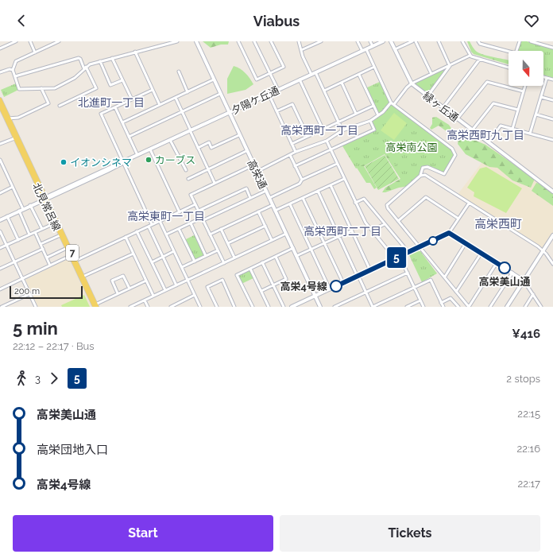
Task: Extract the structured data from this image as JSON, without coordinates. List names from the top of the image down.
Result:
{
  "streets": {
    "main road": ["北見常呂線", "7"],
    "street": ["夕陽ケ丘通", "緑ヶ丘通", "高栄通"]
  },
  "crossings": [
    ["夕陽ケ丘通", "高栄通"],
    ["夕陽ケ丘通", "北見常呂線"]
  ],
  "districts": [
    "北進町一丁目",
    "高栄西町一丁目",
    "高栄西町九丁目",
    "高栄東町一丁目",
    "高栄西町",
    "高栄西町二丁目"
  ],
  "parks": ["高栄南公園"],
  "places": [
    "カーブス",
    "イオンシネマ",
    "高栄美山通",
    "高栄4号線"
  ],
  "lines": ["bus line 5"],
  "scale_bar": "200 m",
  "north": "bottom",
  "page": {
    "header": "Viabus",
    "on_map": "5",
    "scale": "200 m",
    "heading": ["5 min", "22:12 – 22:17 · Bus", "¥416"],
    "legs": ["3", "5", "2 stops"],
    "list": [
      {
        "name": "高栄美山通",
        "value": "22:15"
      },
      {
        "name": "高栄団地入口",
        "value": "22:16"
      },
      {
        "name": "高栄4号線",
        "value": "22:17"
      }
    ],
    "buttons": ["Start", "Tickets"]
  }
}
